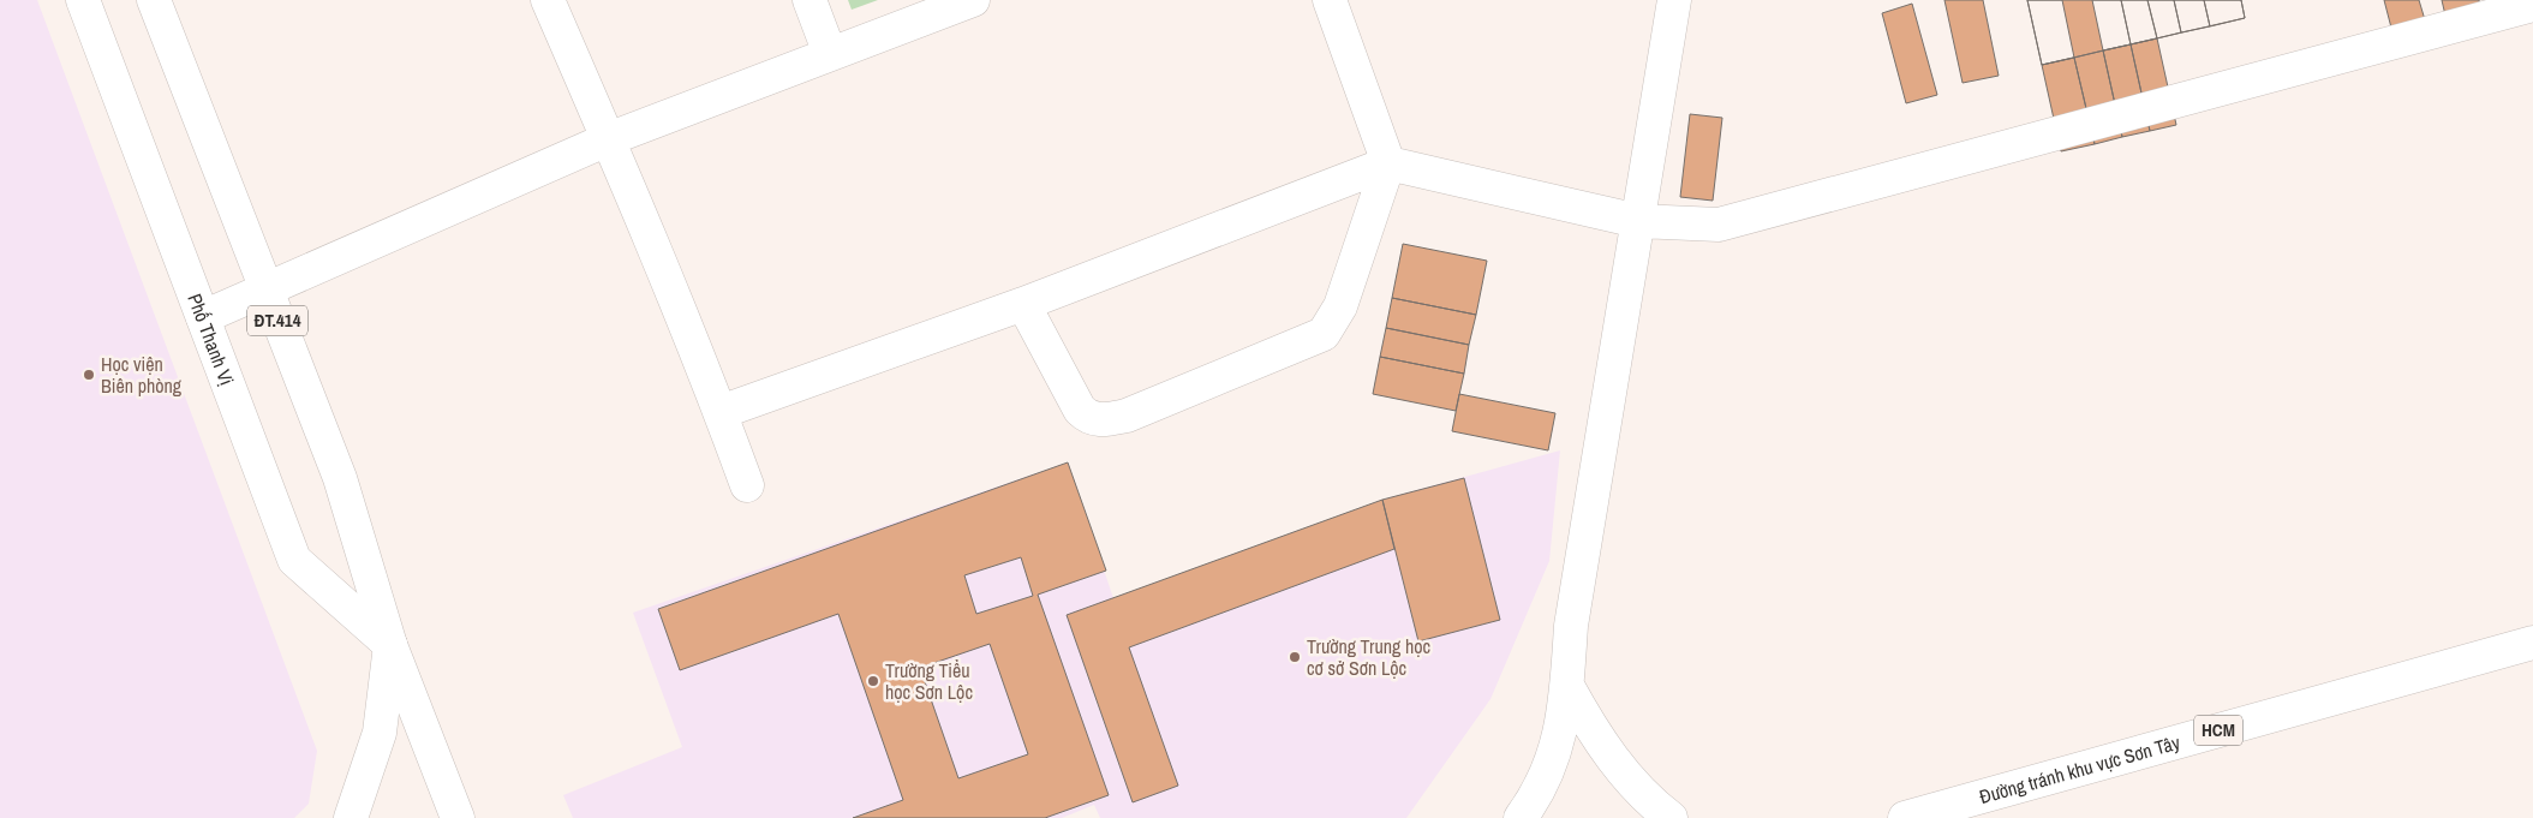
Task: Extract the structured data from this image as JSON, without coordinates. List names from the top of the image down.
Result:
{
  "streets": {
    "main road": [
      "ĐT.414",
      "Phố Thanh Vị",
      "HCM",
      "Đường tránh khu vực Sơn Tây"
    ]
  },
  "places": ["Học viện Biên phòng", "Trường Trung học cơ sở Sơn Lộc", "Trường Tiểu học Sơn Lộc"]
}
